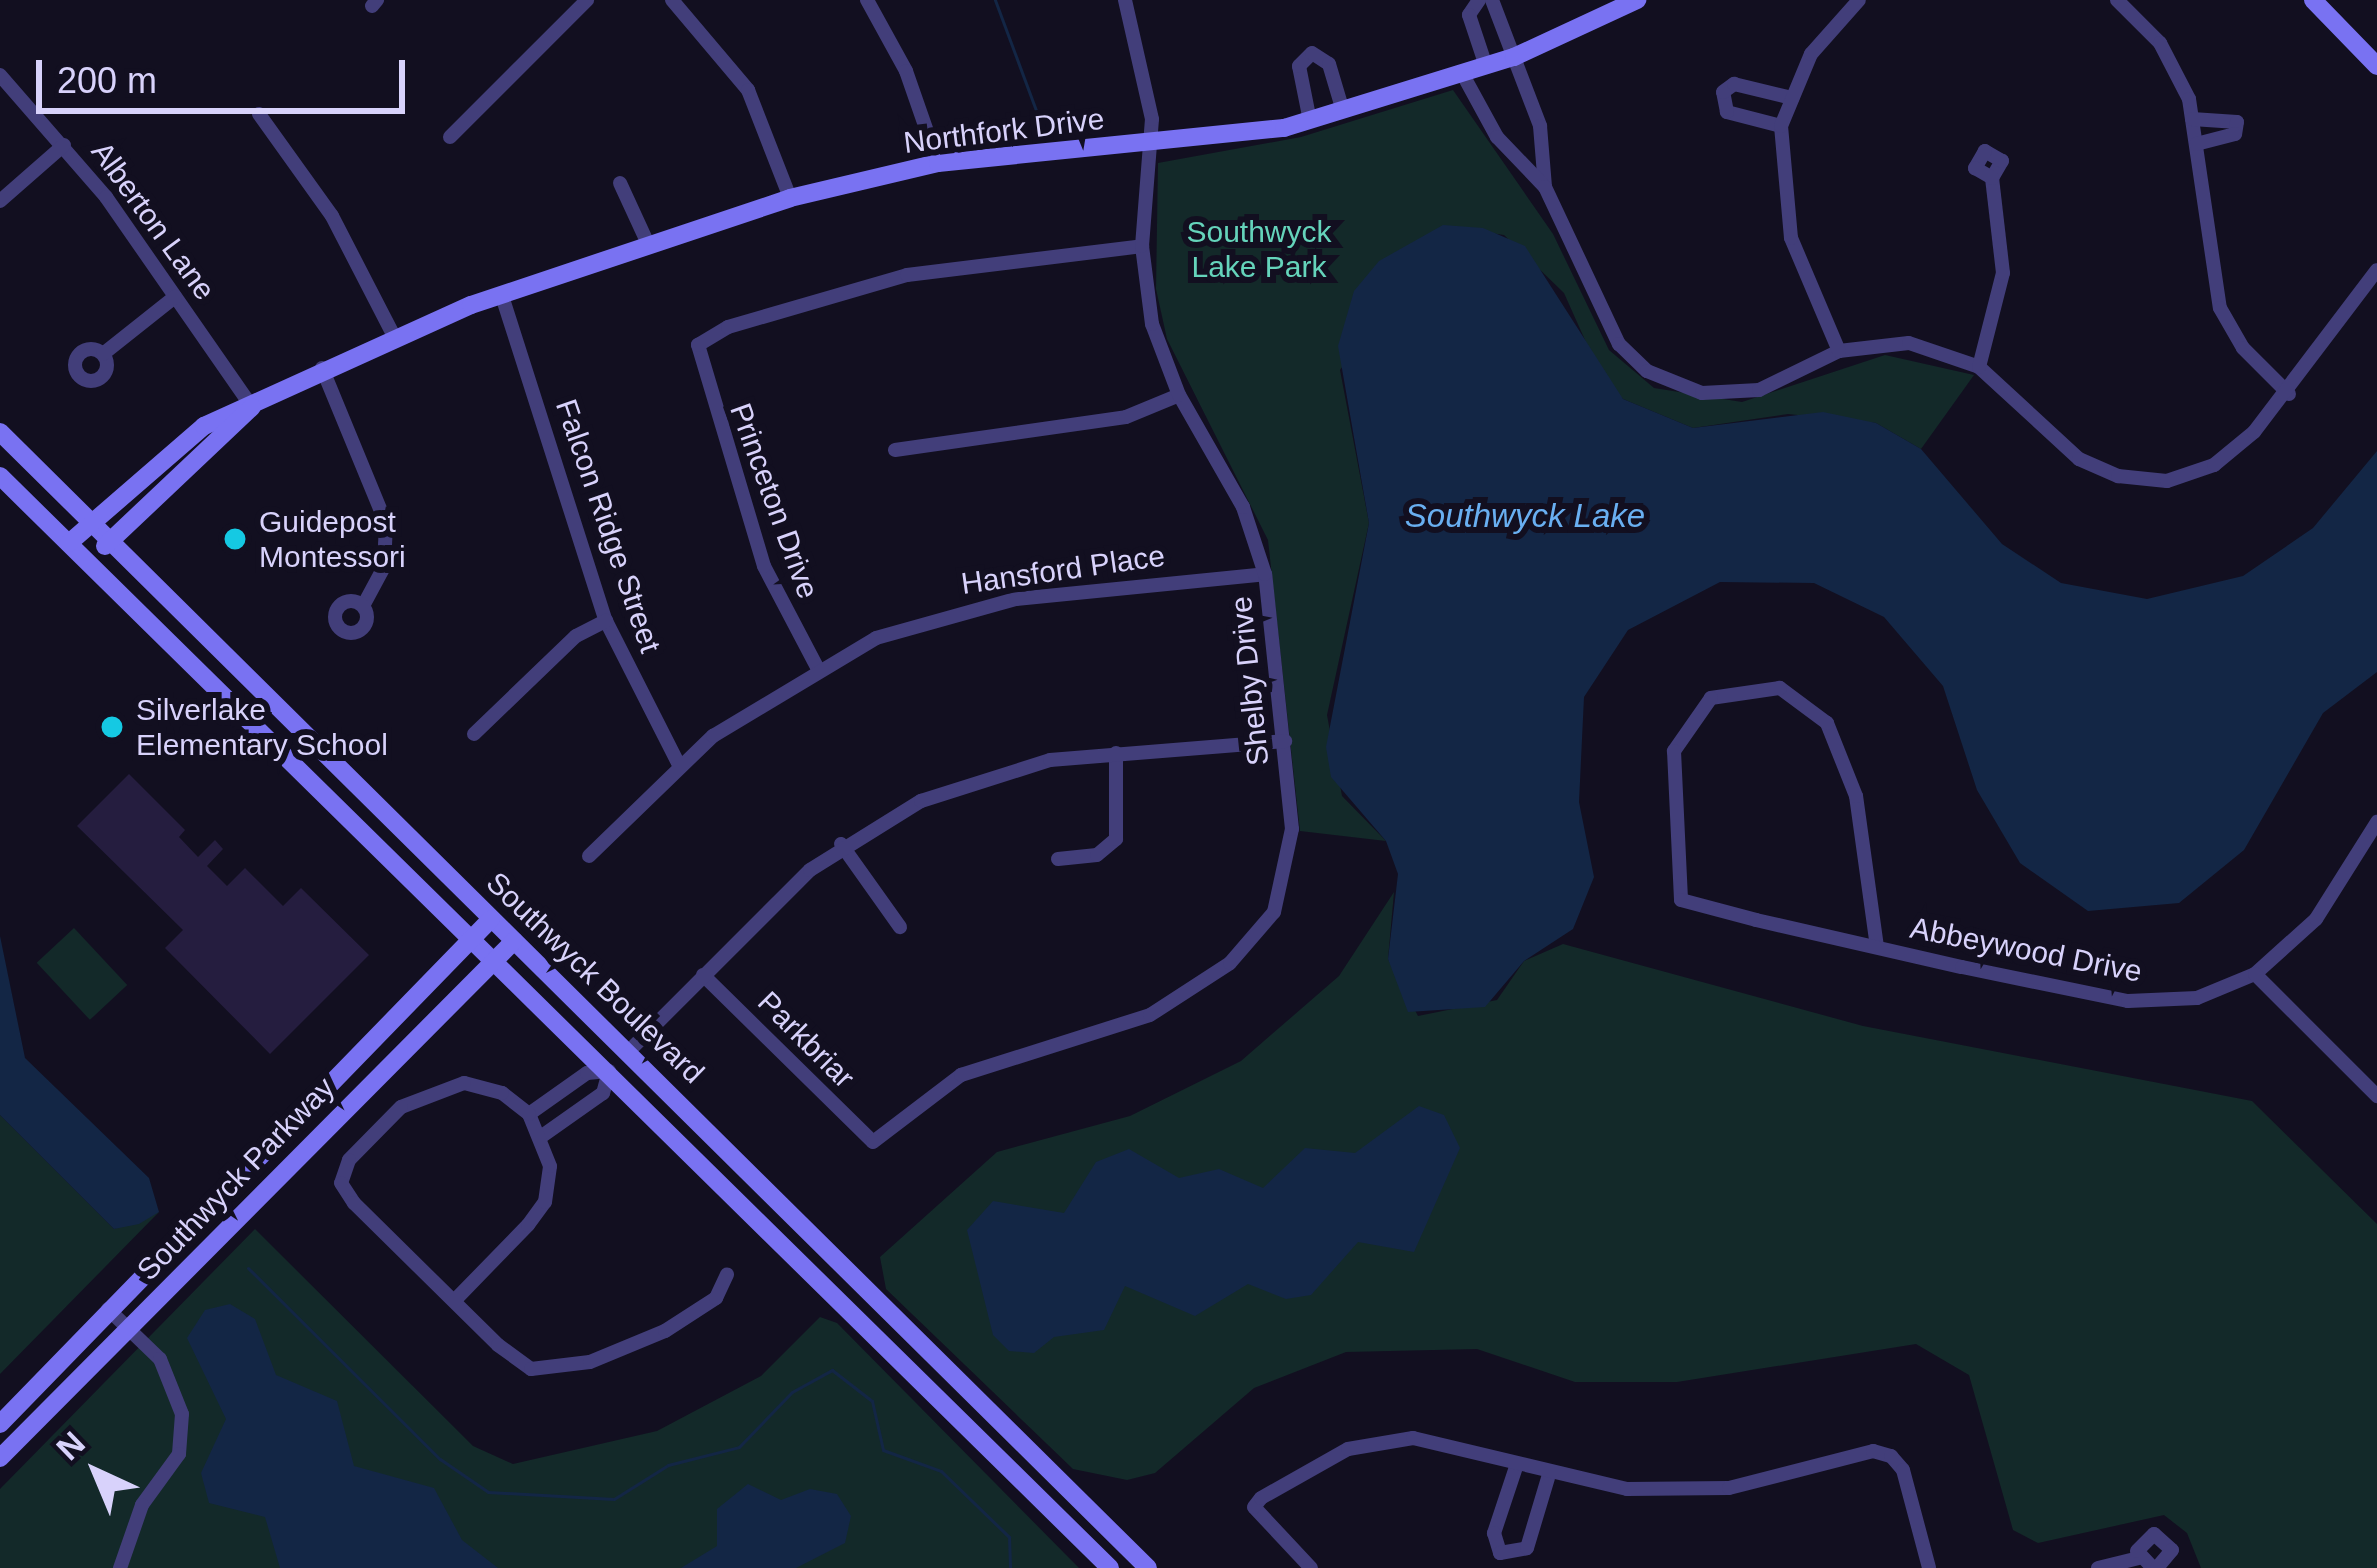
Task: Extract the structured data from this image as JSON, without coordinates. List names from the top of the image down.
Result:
{
  "streets": {
    "street": [
      "Northfork Drive",
      "Alberton Lane",
      "Princeton Drive",
      "Falcon Ridge Street",
      "Hansford Place",
      "Shelby Drive",
      "Abbeywood Drive",
      "Southwyck Boulevard",
      "Parkbriar",
      "Southwyck Parkway"
    ]
  },
  "crossings": [
    ["Northfork Drive", "Alberton Lane"],
    ["Northfork Drive", "Falcon Ridge Street"],
    ["Northfork Drive", "Shelby Drive"],
    ["Northfork Drive", "Southwyck Boulevard"],
    ["Princeton Drive", "Hansford Place"],
    ["Princeton Drive", "Shelby Drive"],
    ["Falcon Ridge Street", "Hansford Place"],
    ["Hansford Place", "Shelby Drive"],
    ["Shelby Drive", "Parkbriar"],
    ["Southwyck Boulevard", "Southwyck Parkway"]
  ],
  "water": ["Southwyck Lake"],
  "parks": ["Southwyck Lake Park"],
  "places": ["Guidepost Montessori", "Silverlake Elementary School"],
  "scale_bar": "200 m",
  "north": "top left"
}
